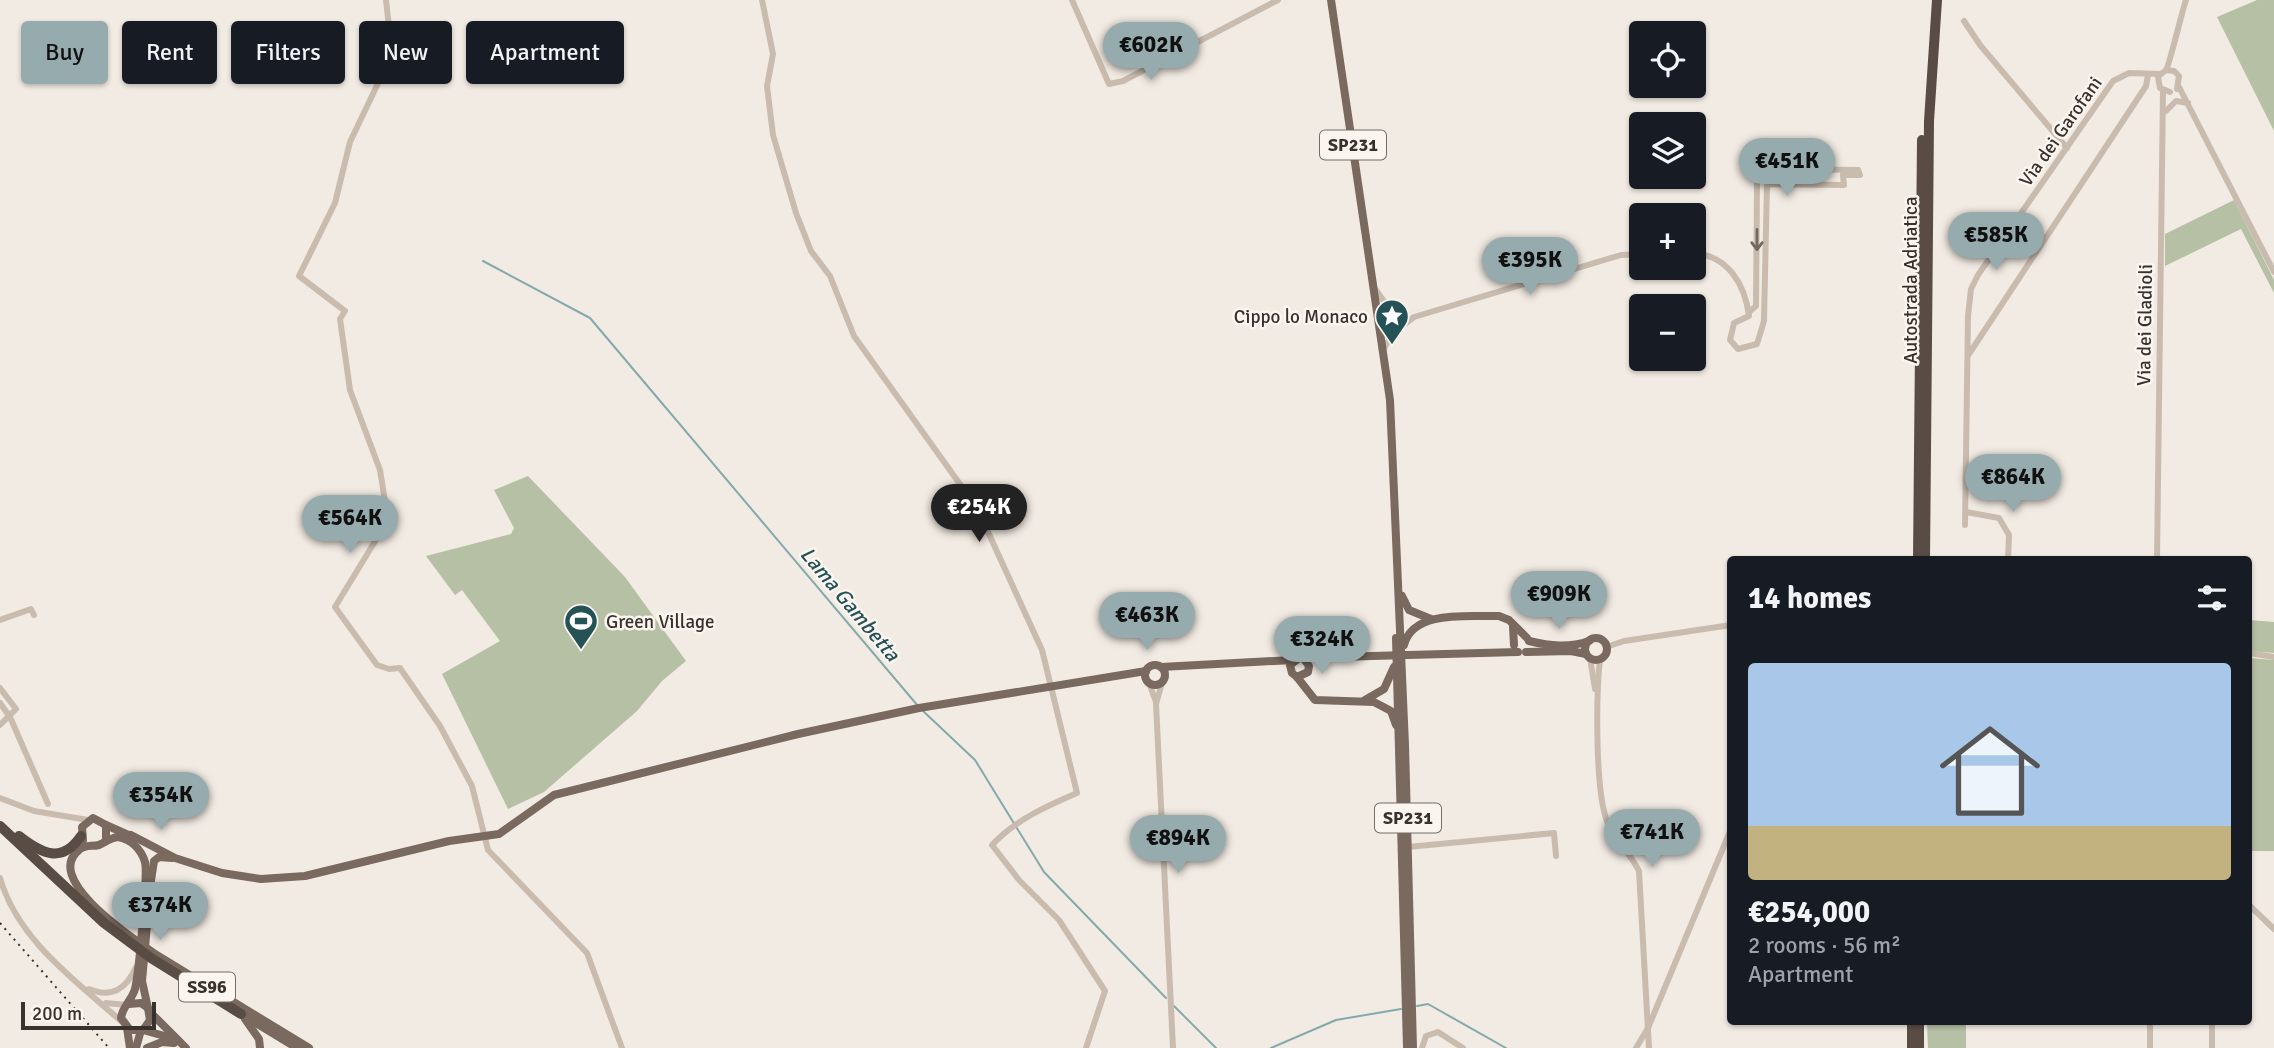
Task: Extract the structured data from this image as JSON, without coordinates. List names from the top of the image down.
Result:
{
  "streets": {
    "highway": ["Autostrada Adriatica"],
    "main road": ["SP231", "SS96"],
    "street": ["Via dei Garofani", "Via dei Gladioli"]
  },
  "water": ["Lama Gambetta"],
  "places": {
    "place": ["Cippo lo Monaco"],
    "sports": ["Green Village"]
  },
  "scale_bar": "200 m",
  "page": {
    "map_buttons": ["+", "−"],
    "chip": [
      "Buy",
      "Rent",
      "Filters",
      "New",
      "Apartment"
    ],
    "price": [
      "€602K",
      "€451K",
      "€585K",
      "€395K",
      "€864K",
      "€254K",
      "€564K",
      "€909K",
      "€463K",
      "€324K",
      "€354K",
      "€741K",
      "€894K",
      "€374K"
    ],
    "heading": "14 homes",
    "list": [
      {
        "name": "€254,000",
        "note": "2 rooms · 56 m² · Apartment"
      }
    ],
    "scale": "200 m"
  }
}
